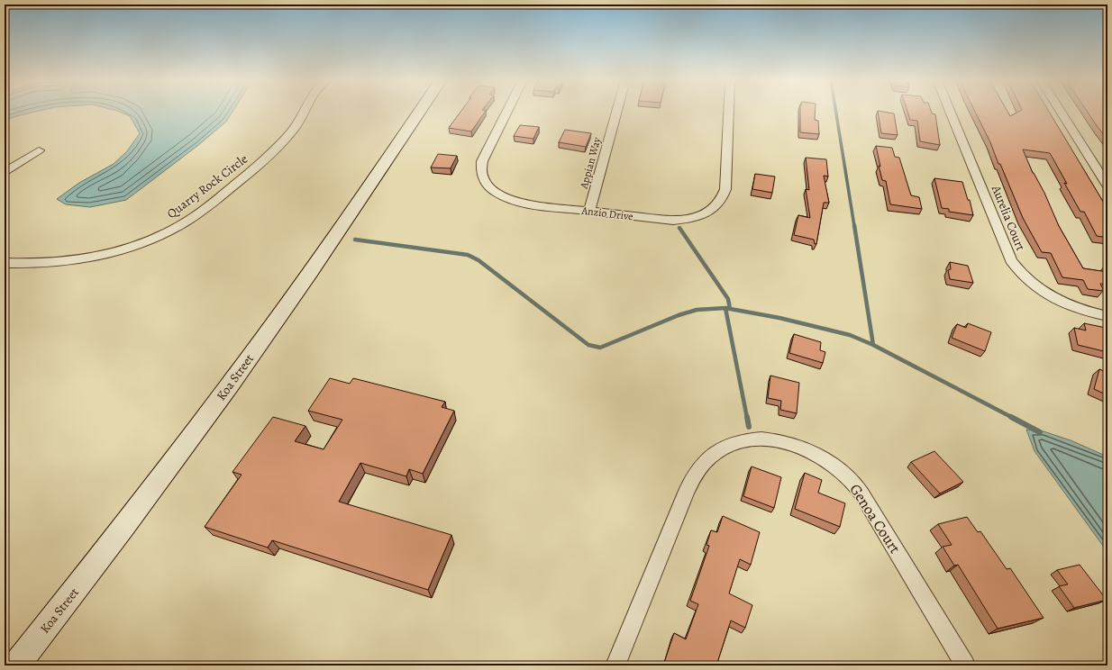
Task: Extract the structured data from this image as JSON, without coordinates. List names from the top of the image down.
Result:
{
  "streets": {
    "main road": ["Koa Street"],
    "street": [
      "Appian Way",
      "Quarry Rock Circle",
      "Anzio Drive",
      "Aurelia Court",
      "Genoa Court"
    ]
  },
  "crossings": [
    ["Appian Way", "Anzio Drive"]
  ]
}
